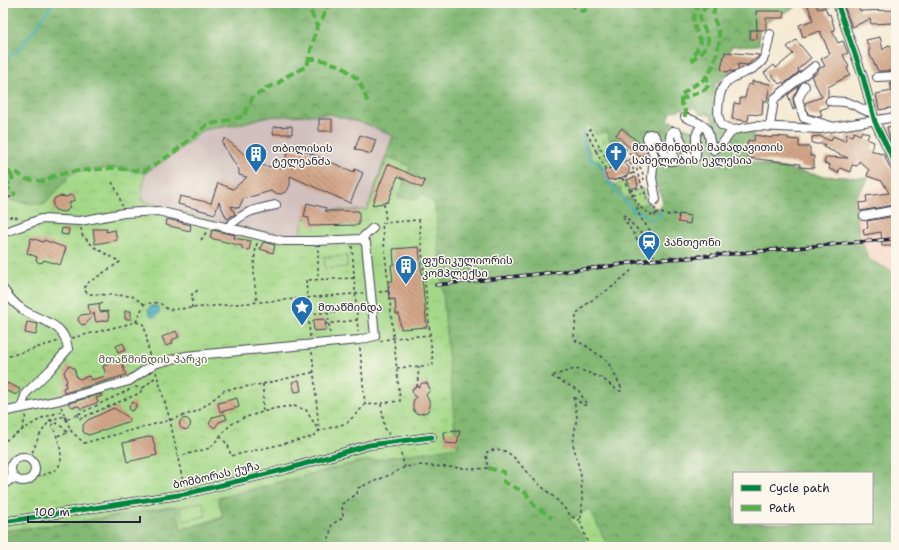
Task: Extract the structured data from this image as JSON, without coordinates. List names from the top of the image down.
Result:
{
  "streets": {
    "street": ["ბომბორას ქუჩა"]
  },
  "parks": ["მთაწმინდის პარკი"],
  "places": {
    "church": ["მთაწმინდის მამადავითის სახელობის ეკლესია"],
    "building": ["თბილისის ტელეანძა", "ფუნიკულიორის კომპლექსი"],
    "station": ["პანთეონი"],
    "place": ["მთაწმინდა"]
  },
  "legend": ["Cycle path", "Path"],
  "scale_bar": "100 m"
}
